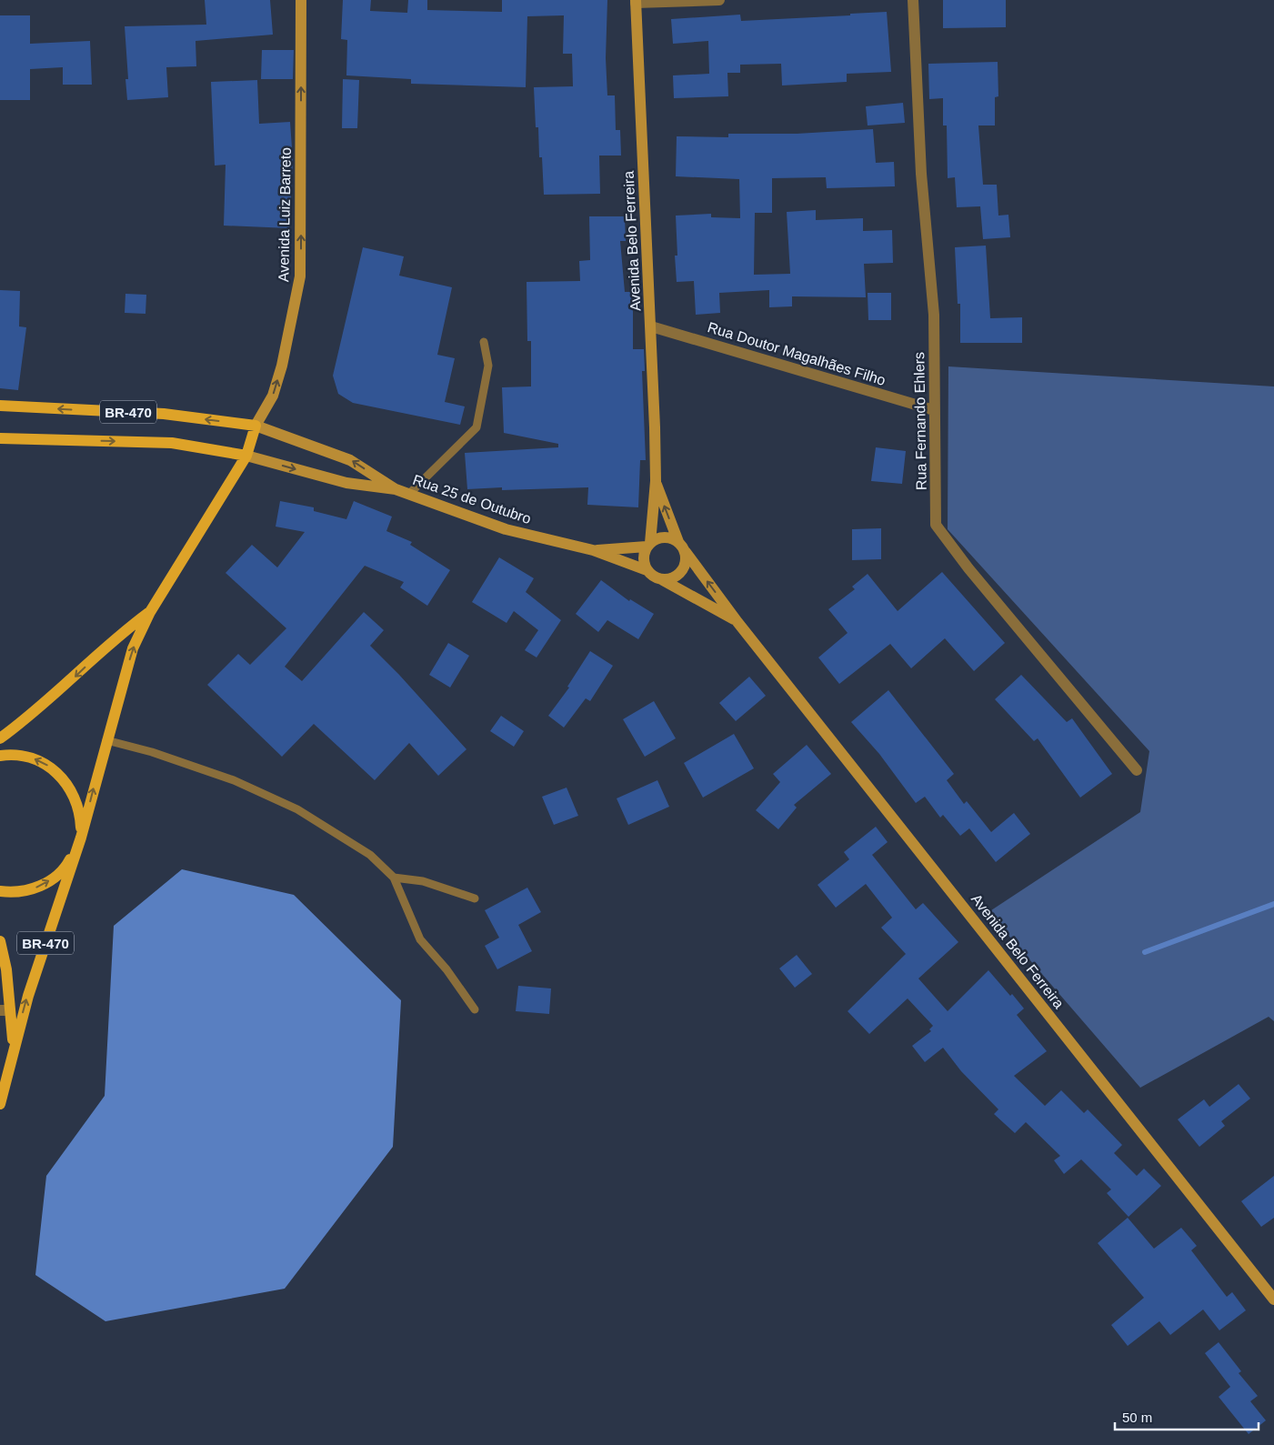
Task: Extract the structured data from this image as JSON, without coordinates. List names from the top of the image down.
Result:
{
  "streets": {
    "main road": [
      "Avenida Luiz Barreto",
      "Avenida Belo Ferreira",
      "BR-470",
      "Rua 25 de Outubro"
    ],
    "street": ["Rua Doutor Magalhães Filho", "Rua Fernando Ehlers"]
  },
  "crossings": [
    ["Avenida Luiz Barreto", "BR-470"],
    ["Avenida Belo Ferreira", "Rua Doutor Magalhães Filho"],
    ["Avenida Belo Ferreira", "Rua 25 de Outubro"],
    ["Rua Doutor Magalhães Filho", "Rua Fernando Ehlers"]
  ],
  "one_way": ["Avenida Luiz Barreto"],
  "scale_bar": "50 m"
}
